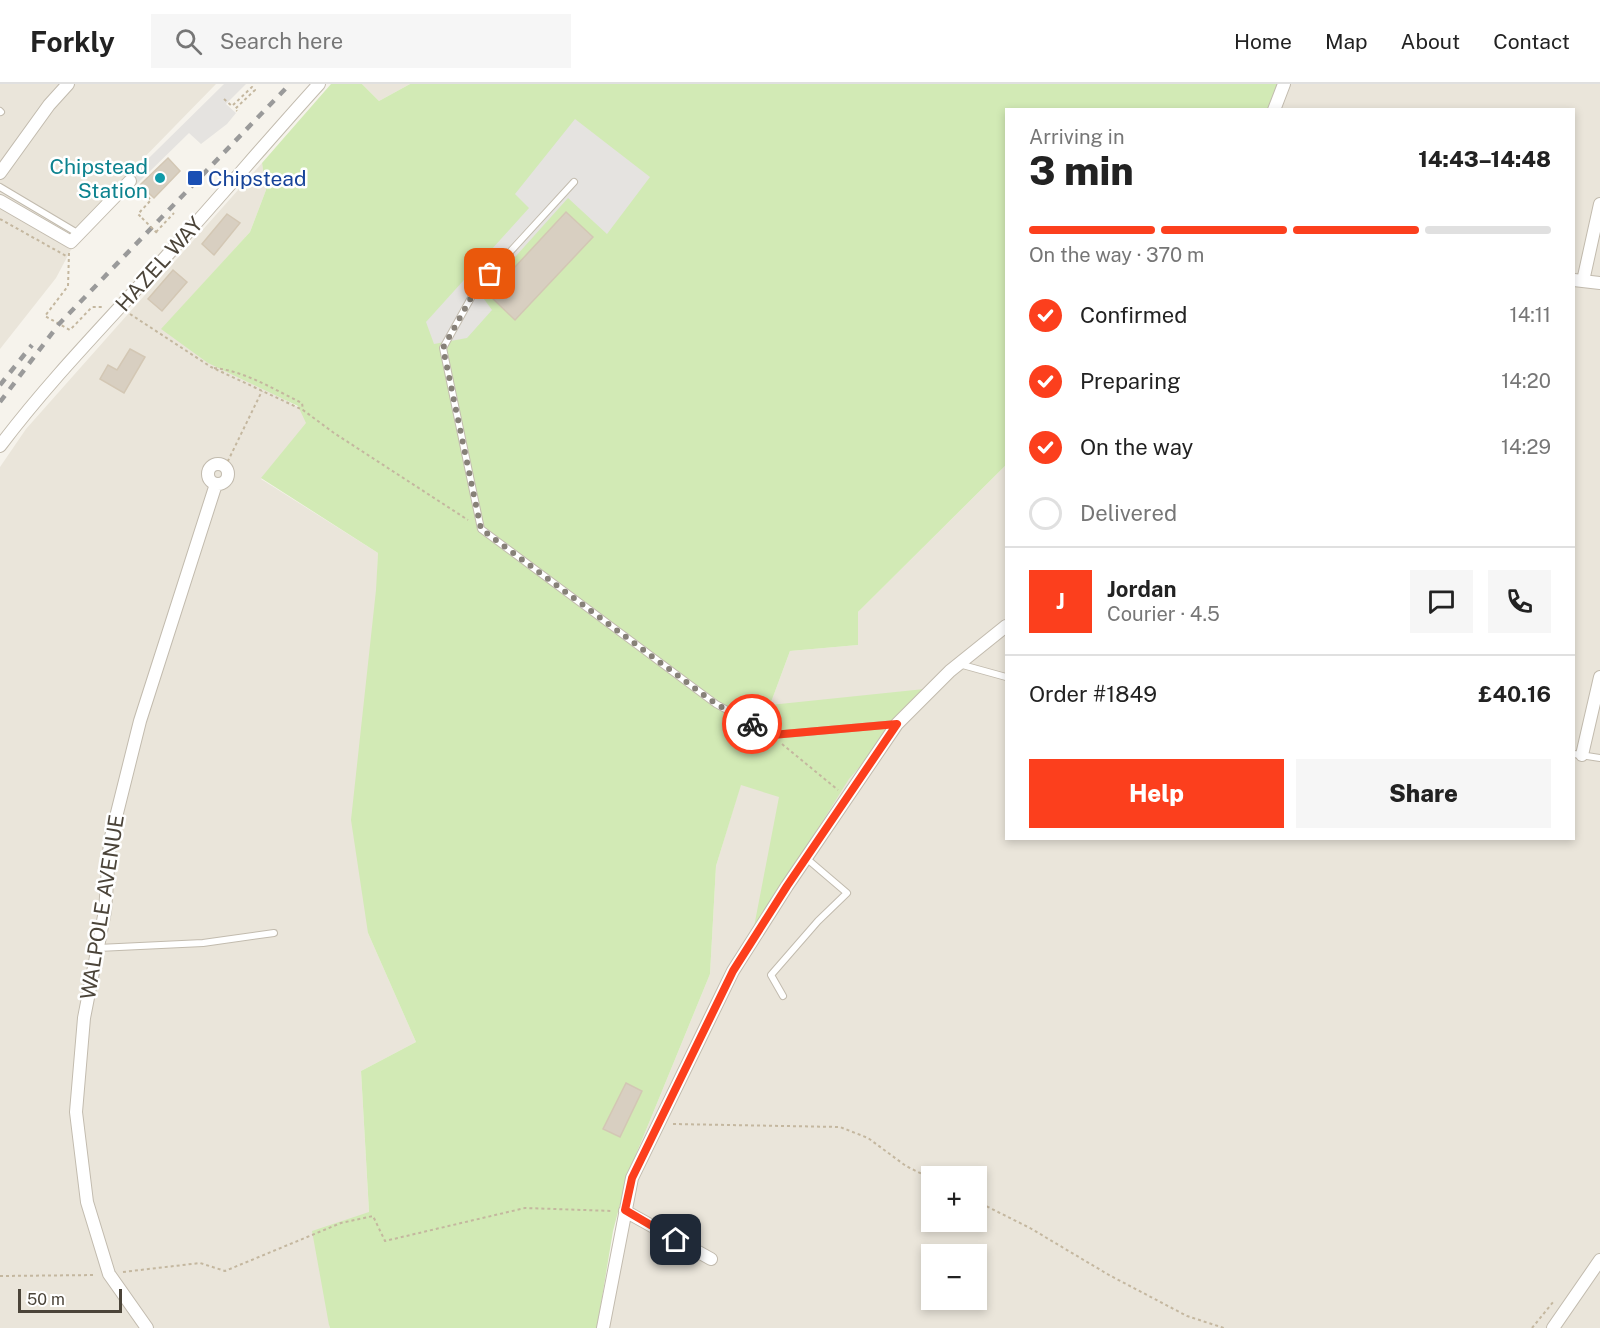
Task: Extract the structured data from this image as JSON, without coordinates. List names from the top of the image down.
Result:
{
  "streets": {
    "street": ["HAZEL WAY", "WALPOLE AVENUE"]
  },
  "places": {
    "other": ["Chipstead Station"],
    "transit": ["Chipstead"]
  },
  "scale_bar": "50 m",
  "page": {
    "header": "Forkly",
    "search": "Search here",
    "nav": [
      "Home",
      "Map",
      "About",
      "Contact"
    ],
    "heading": ["3 min", "Arriving in", "14:43–14:48"],
    "panel": [
      "Jordan",
      "Courier · 4.5",
      "Order #1849",
      "£40.16"
    ],
    "bar": "On the way · 370 m",
    "list": [
      ["Confirmed", "14:11"],
      ["Preparing", "14:20"],
      ["On the way", "14:29"],
      "Delivered"
    ],
    "round": "J",
    "buttons": ["Help", "Share"],
    "map_buttons": ["+", "−"],
    "scale": "50 m"
  }
}
